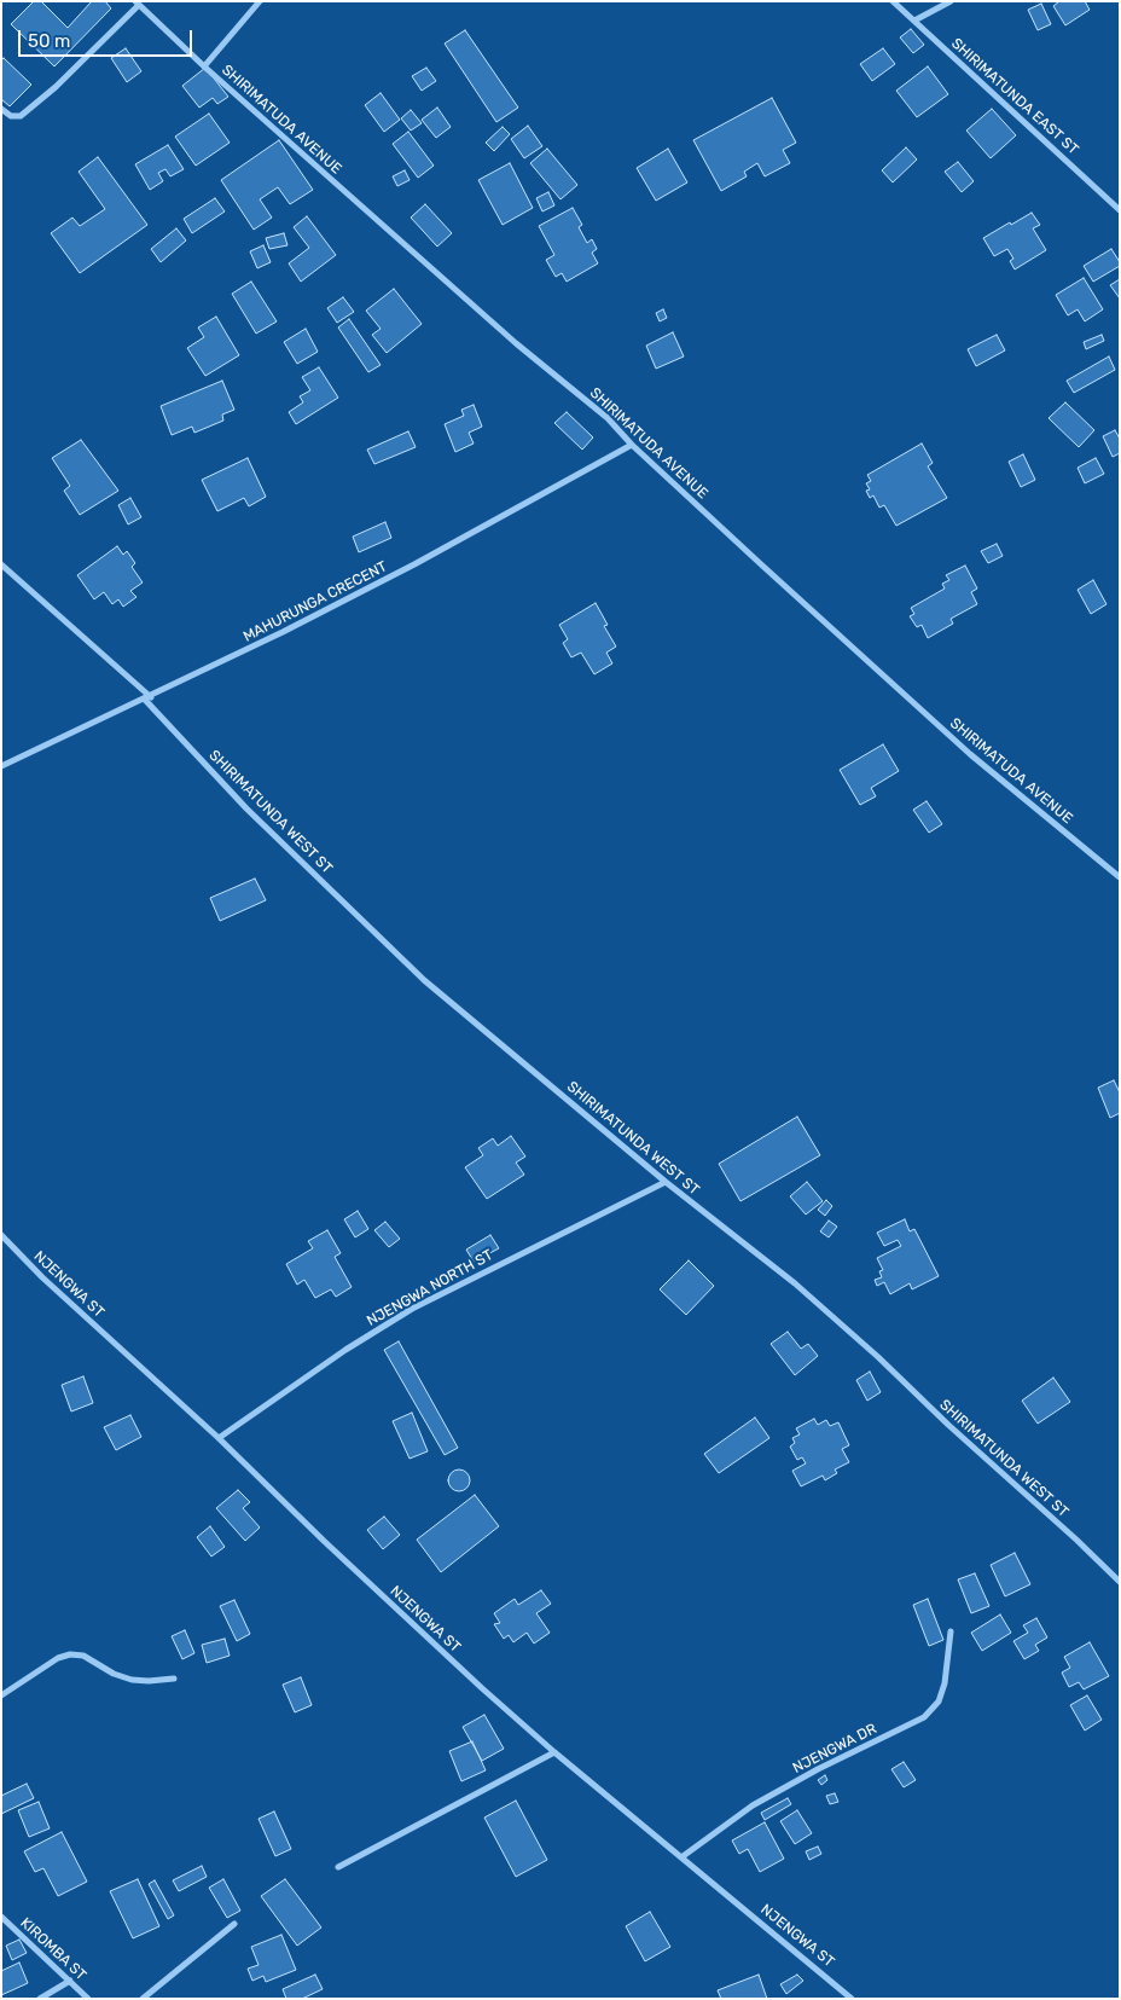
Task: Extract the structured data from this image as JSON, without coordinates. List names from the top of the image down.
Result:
{
  "streets": {
    "street": [
      "SHIRIMATUNDA EAST ST",
      "SHIRIMATUDA AVENUE",
      "MAHURUNGA CRECENT",
      "SHIRIMATUNDA WEST ST",
      "NJENGWA ST",
      "NJENGWA NORTH ST",
      "NJENGWA DR",
      "KIROMBA ST"
    ]
  },
  "crossings": [
    ["SHIRIMATUDA AVENUE", "MAHURUNGA CRECENT"],
    ["MAHURUNGA CRECENT", "SHIRIMATUNDA WEST ST"],
    ["SHIRIMATUNDA WEST ST", "NJENGWA NORTH ST"],
    ["NJENGWA ST", "NJENGWA NORTH ST"],
    ["NJENGWA ST", "NJENGWA DR"]
  ],
  "scale_bar": "50 m"
}
